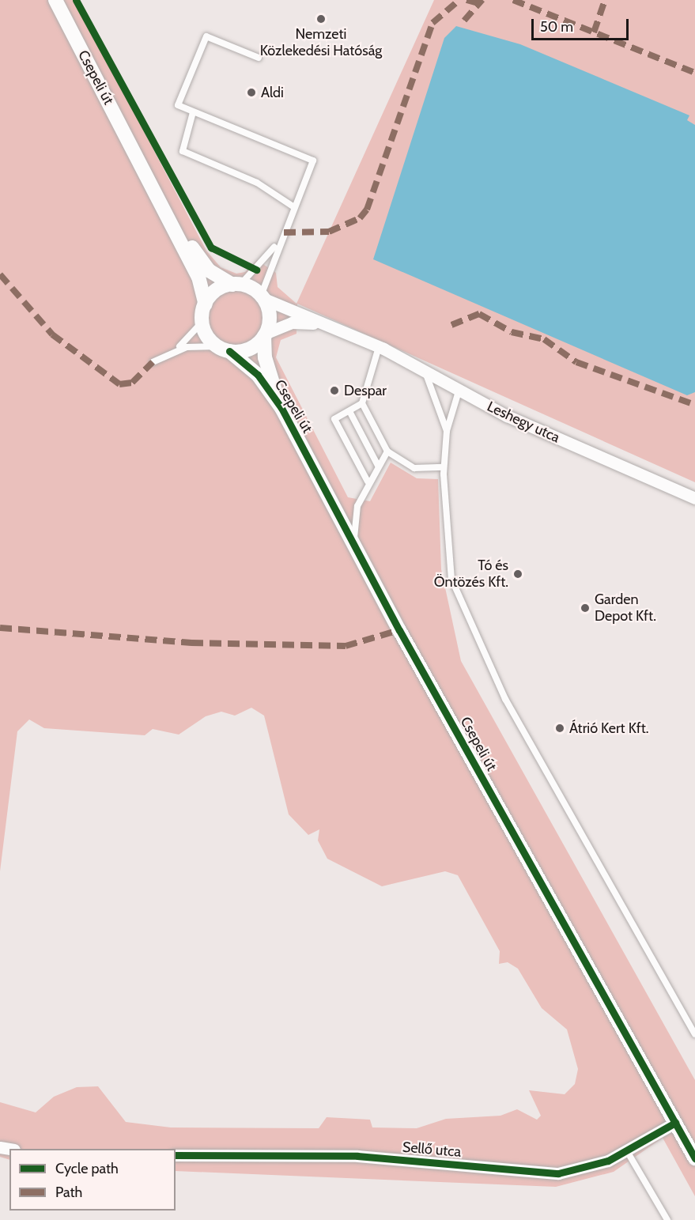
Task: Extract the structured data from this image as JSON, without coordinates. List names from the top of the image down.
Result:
{
  "streets": {
    "street": ["Csepeli út", "Leshegy utca", "Sellő utca"]
  },
  "crossings": [
    ["Csepeli út", "Leshegy utca"],
    ["Csepeli út", "Sellő utca"]
  ],
  "places": [
    "Nemzeti Közlekedési Hatóság",
    "Aldi",
    "Despar",
    "Tó és Öntözés Kft.",
    "Garden Depot Kft.",
    "Átrió Kert Kft."
  ],
  "legend": ["Cycle path", "Path"],
  "scale_bar": "50 m"
}
